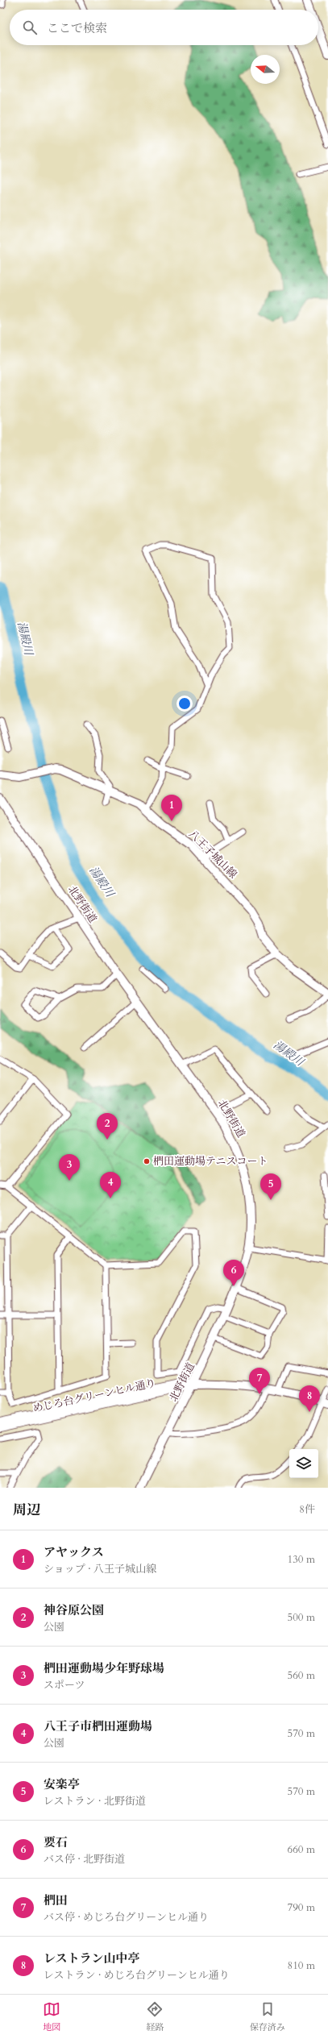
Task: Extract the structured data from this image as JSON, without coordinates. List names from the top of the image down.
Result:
{
  "streets": {
    "main road": ["八王子城山線", "北野街道", "めじろ台グリーンヒル通り"]
  },
  "crossings": [
    ["北野街道", "めじろ台グリーンヒル通り"]
  ],
  "water": ["湯殿川"],
  "places": ["椚田運動場テニスコート"],
  "north": "left",
  "page": {
    "search": "ここで検索",
    "pins": [
      "1",
      "2",
      "3",
      "4",
      "5",
      "6",
      "7",
      "8"
    ],
    "heading": ["周辺", "8件"],
    "list": [
      {
        "mark": "1",
        "name": "アヤックス",
        "note": "ショップ · 八王子城山線",
        "value": "130 m"
      },
      {
        "mark": "2",
        "name": "神谷原公園",
        "note": "公園",
        "value": "500 m"
      },
      {
        "mark": "3",
        "name": "椚田運動場少年野球場",
        "note": "スポーツ",
        "value": "560 m"
      },
      {
        "mark": "4",
        "name": "八王子市椚田運動場",
        "note": "公園",
        "value": "570 m"
      },
      {
        "mark": "5",
        "name": "安楽亭",
        "note": "レストラン · 北野街道",
        "value": "570 m"
      },
      {
        "mark": "6",
        "name": "要石",
        "note": "バス停 · 北野街道",
        "value": "660 m"
      },
      {
        "mark": "7",
        "name": "椚田",
        "note": "バス停 · めじろ台グリーンヒル通り",
        "value": "790 m"
      },
      {
        "mark": "8",
        "name": "レストラン山中亭",
        "note": "レストラン · めじろ台グリーンヒル通り",
        "value": "810 m"
      }
    ],
    "nav": ["地図", "経路", "保存済み"]
  }
}
